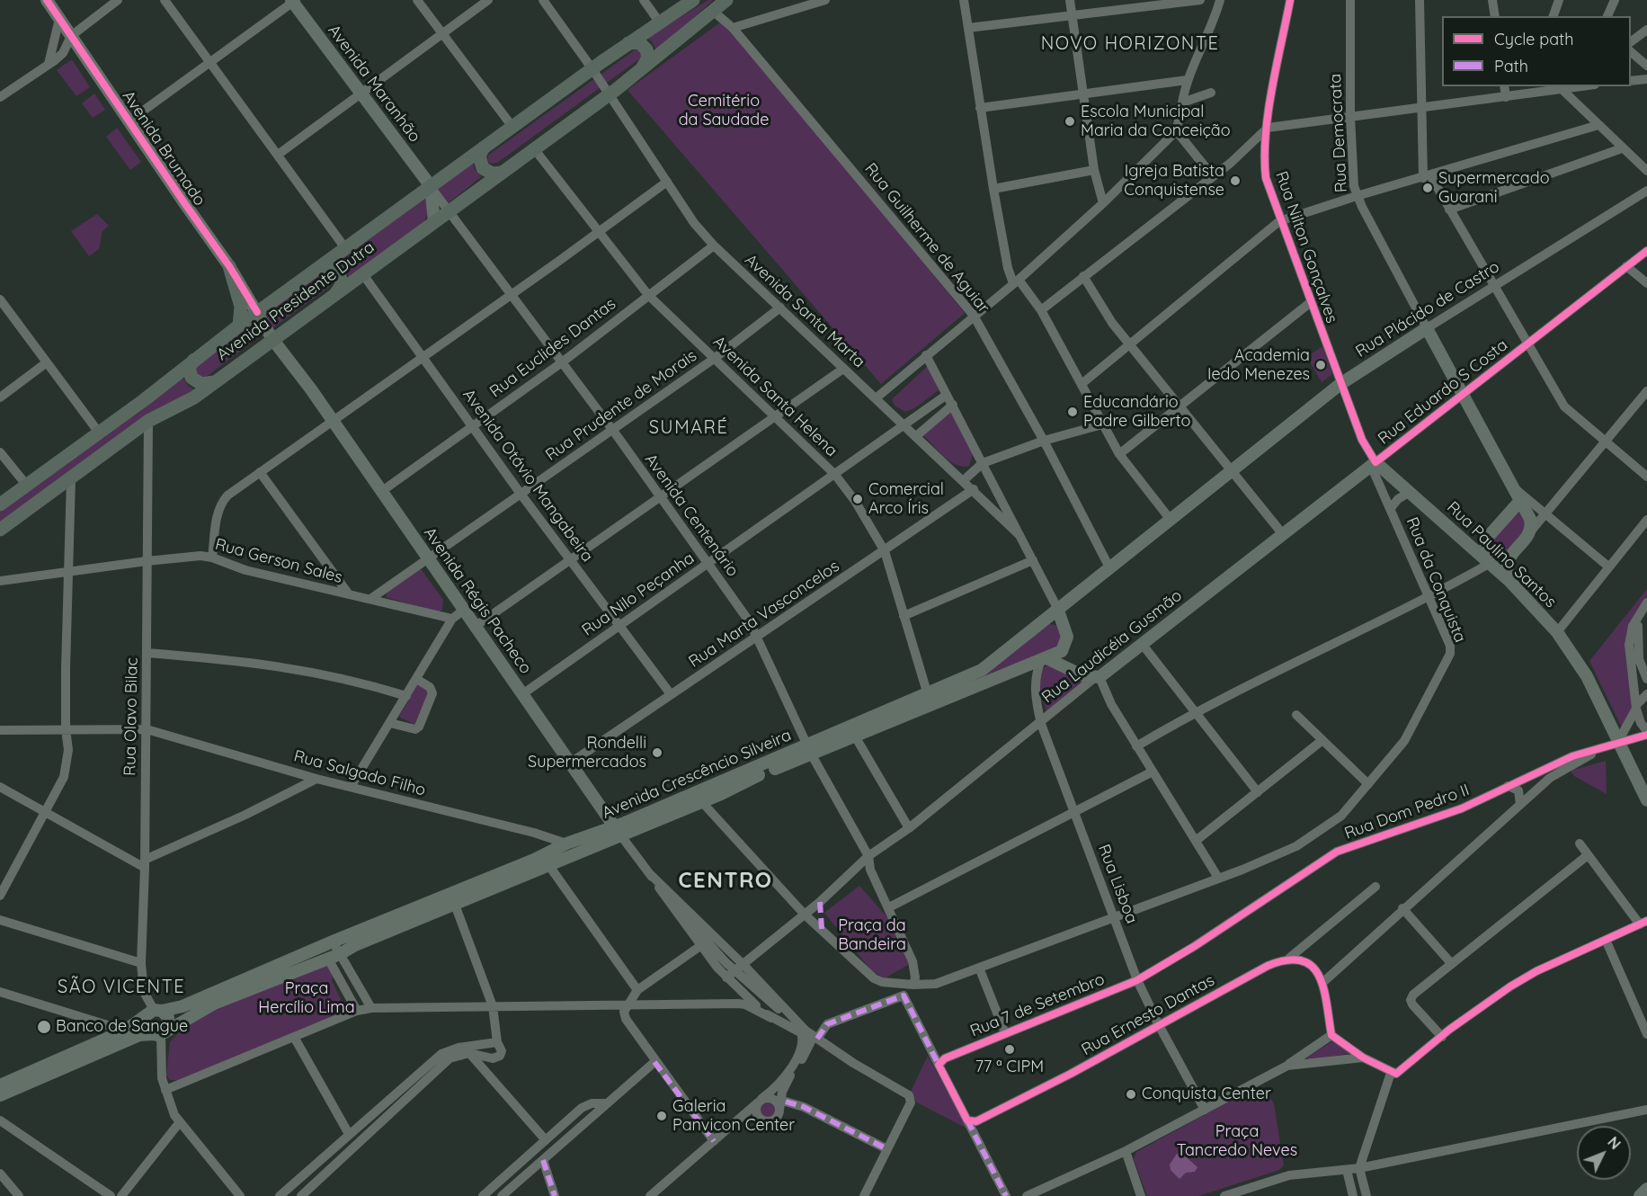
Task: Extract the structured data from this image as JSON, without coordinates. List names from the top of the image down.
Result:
{
  "streets": {
    "highway": ["Avenida Presidente Dutra"],
    "main road": [
      "Avenida Maranhão",
      "Rua Democrata",
      "Avenida Brumado",
      "Rua Plácido de Castro",
      "Rua Paulino Santos",
      "Avenida Régis Pacheco",
      "Rua Laudicéia Gusmão",
      "Avenida Crescêncio Silveira"
    ],
    "street": [
      "Rua Guilherme de Aguiar",
      "Rua Nilton Gonçalves",
      "Avenida Santa Marta",
      "Rua Euclides Dantas",
      "Rua Eduardo S Costa",
      "Avenida Santa Helena",
      "Rua Prudente de Morais",
      "Avenida Otávio Mangabeira",
      "Avenida Centenário",
      "Rua Gerson Sales",
      "Rua da Conquista",
      "Rua Nilo Peçanha",
      "Rua Marta Vasconcelos",
      "Rua Olavo Bilac",
      "Rua Salgado Filho",
      "Rua Dom Pedro II",
      "Rua Lisboa",
      "Rua 7 de Setembro",
      "Rua Ernesto Dantas"
    ]
  },
  "crossings": [
    ["Avenida Maranhão", "Avenida Presidente Dutra"],
    ["Avenida Maranhão", "Avenida Centenário"],
    ["Rua Democrata", "Rua Plácido de Castro"],
    ["Rua Democrata", "Rua Eduardo S Costa"],
    ["Avenida Brumado", "Avenida Presidente Dutra"],
    ["Avenida Brumado", "Avenida Régis Pacheco"],
    ["Rua Guilherme de Aguiar", "Rua Plácido de Castro"],
    ["Rua Nilton Gonçalves", "Rua Plácido de Castro"],
    ["Rua Nilton Gonçalves", "Rua Eduardo S Costa"],
    ["Rua Nilton Gonçalves", "Rua Paulino Santos"],
    ["Rua Nilton Gonçalves", "Rua da Conquista"],
    ["Rua Nilton Gonçalves", "Rua Laudicéia Gusmão"],
    ["Avenida Presidente Dutra", "Avenida Santa Marta"],
    ["Avenida Presidente Dutra", "Avenida Santa Helena"],
    ["Avenida Presidente Dutra", "Avenida Otávio Mangabeira"],
    ["Avenida Presidente Dutra", "Avenida Centenário"],
    ["Avenida Presidente Dutra", "Avenida Régis Pacheco"],
    ["Avenida Presidente Dutra", "Rua Olavo Bilac"],
    ["Rua Plácido de Castro", "Avenida Crescêncio Silveira"],
    ["Avenida Santa Marta", "Rua Euclides Dantas"],
    ["Avenida Santa Marta", "Rua Prudente de Morais"],
    ["Avenida Santa Marta", "Rua Nilo Peçanha"],
    ["Avenida Santa Marta", "Rua Marta Vasconcelos"],
    ["Rua Euclides Dantas", "Avenida Santa Helena"],
    ["Rua Euclides Dantas", "Avenida Otávio Mangabeira"],
    ["Rua Euclides Dantas", "Avenida Centenário"],
    ["Rua Euclides Dantas", "Avenida Régis Pacheco"],
    ["Rua Eduardo S Costa", "Rua Paulino Santos"],
    ["Rua Eduardo S Costa", "Rua da Conquista"],
    ["Rua Eduardo S Costa", "Rua Laudicéia Gusmão"],
    ["Avenida Santa Helena", "Rua Prudente de Morais"],
    ["Avenida Santa Helena", "Rua Nilo Peçanha"],
    ["Avenida Santa Helena", "Rua Marta Vasconcelos"],
    ["Avenida Santa Helena", "Avenida Crescêncio Silveira"],
    ["Rua Prudente de Morais", "Avenida Otávio Mangabeira"],
    ["Rua Prudente de Morais", "Avenida Centenário"],
    ["Rua Prudente de Morais", "Rua Gerson Sales"],
    ["Rua Prudente de Morais", "Avenida Régis Pacheco"],
    ["Avenida Otávio Mangabeira", "Rua Nilo Peçanha"],
    ["Avenida Otávio Mangabeira", "Rua Marta Vasconcelos"],
    ["Avenida Centenário", "Rua da Conquista"],
    ["Avenida Centenário", "Rua Nilo Peçanha"],
    ["Avenida Centenário", "Rua Marta Vasconcelos"],
    ["Avenida Centenário", "Rua Laudicéia Gusmão"],
    ["Avenida Centenário", "Avenida Crescêncio Silveira"],
    ["Rua Paulino Santos", "Rua da Conquista"],
    ["Rua Paulino Santos", "Rua Laudicéia Gusmão"],
    ["Rua Gerson Sales", "Rua Olavo Bilac"],
    ["Rua da Conquista", "Rua Laudicéia Gusmão"],
    ["Rua da Conquista", "Avenida Crescêncio Silveira"],
    ["Rua da Conquista", "Rua Lisboa"],
    ["Rua Nilo Peçanha", "Avenida Régis Pacheco"],
    ["Avenida Régis Pacheco", "Rua Marta Vasconcelos"],
    ["Avenida Régis Pacheco", "Avenida Crescêncio Silveira"],
    ["Rua Laudicéia Gusmão", "Rua Lisboa"],
    ["Rua Olavo Bilac", "Rua Salgado Filho"],
    ["Rua Salgado Filho", "Avenida Crescêncio Silveira"],
    ["Avenida Crescêncio Silveira", "Rua Lisboa"],
    ["Rua Dom Pedro II", "Rua Lisboa"],
    ["Rua Dom Pedro II", "Rua 7 de Setembro"],
    ["Rua Lisboa", "Rua 7 de Setembro"],
    ["Rua Lisboa", "Rua Ernesto Dantas"]
  ],
  "districts": [
    "NOVO HORIZONTE",
    "SUMARÉ",
    "CENTRO",
    "SÃO VICENTE"
  ],
  "parks": [
    "Cemitério da Saudade",
    "Praça da Bandeira",
    "Praça Hercílio Lima",
    "Praça Tancredo Neves"
  ],
  "places": [
    "Escola Municipal Maria da Conceição",
    "Igreja Batista Conquistense",
    "Supermercado Guarani",
    "Academia Iedo Menezes",
    "Educandário Padre Gilberto",
    "Comercial Arco Íris",
    "Rondelli Supermercados",
    "Banco de Sangue",
    "77 ª CIPM",
    "Conquista Center",
    "Galeria Panvicon Center"
  ],
  "legend": ["Cycle path", "Path"],
  "north": "top right"
}
